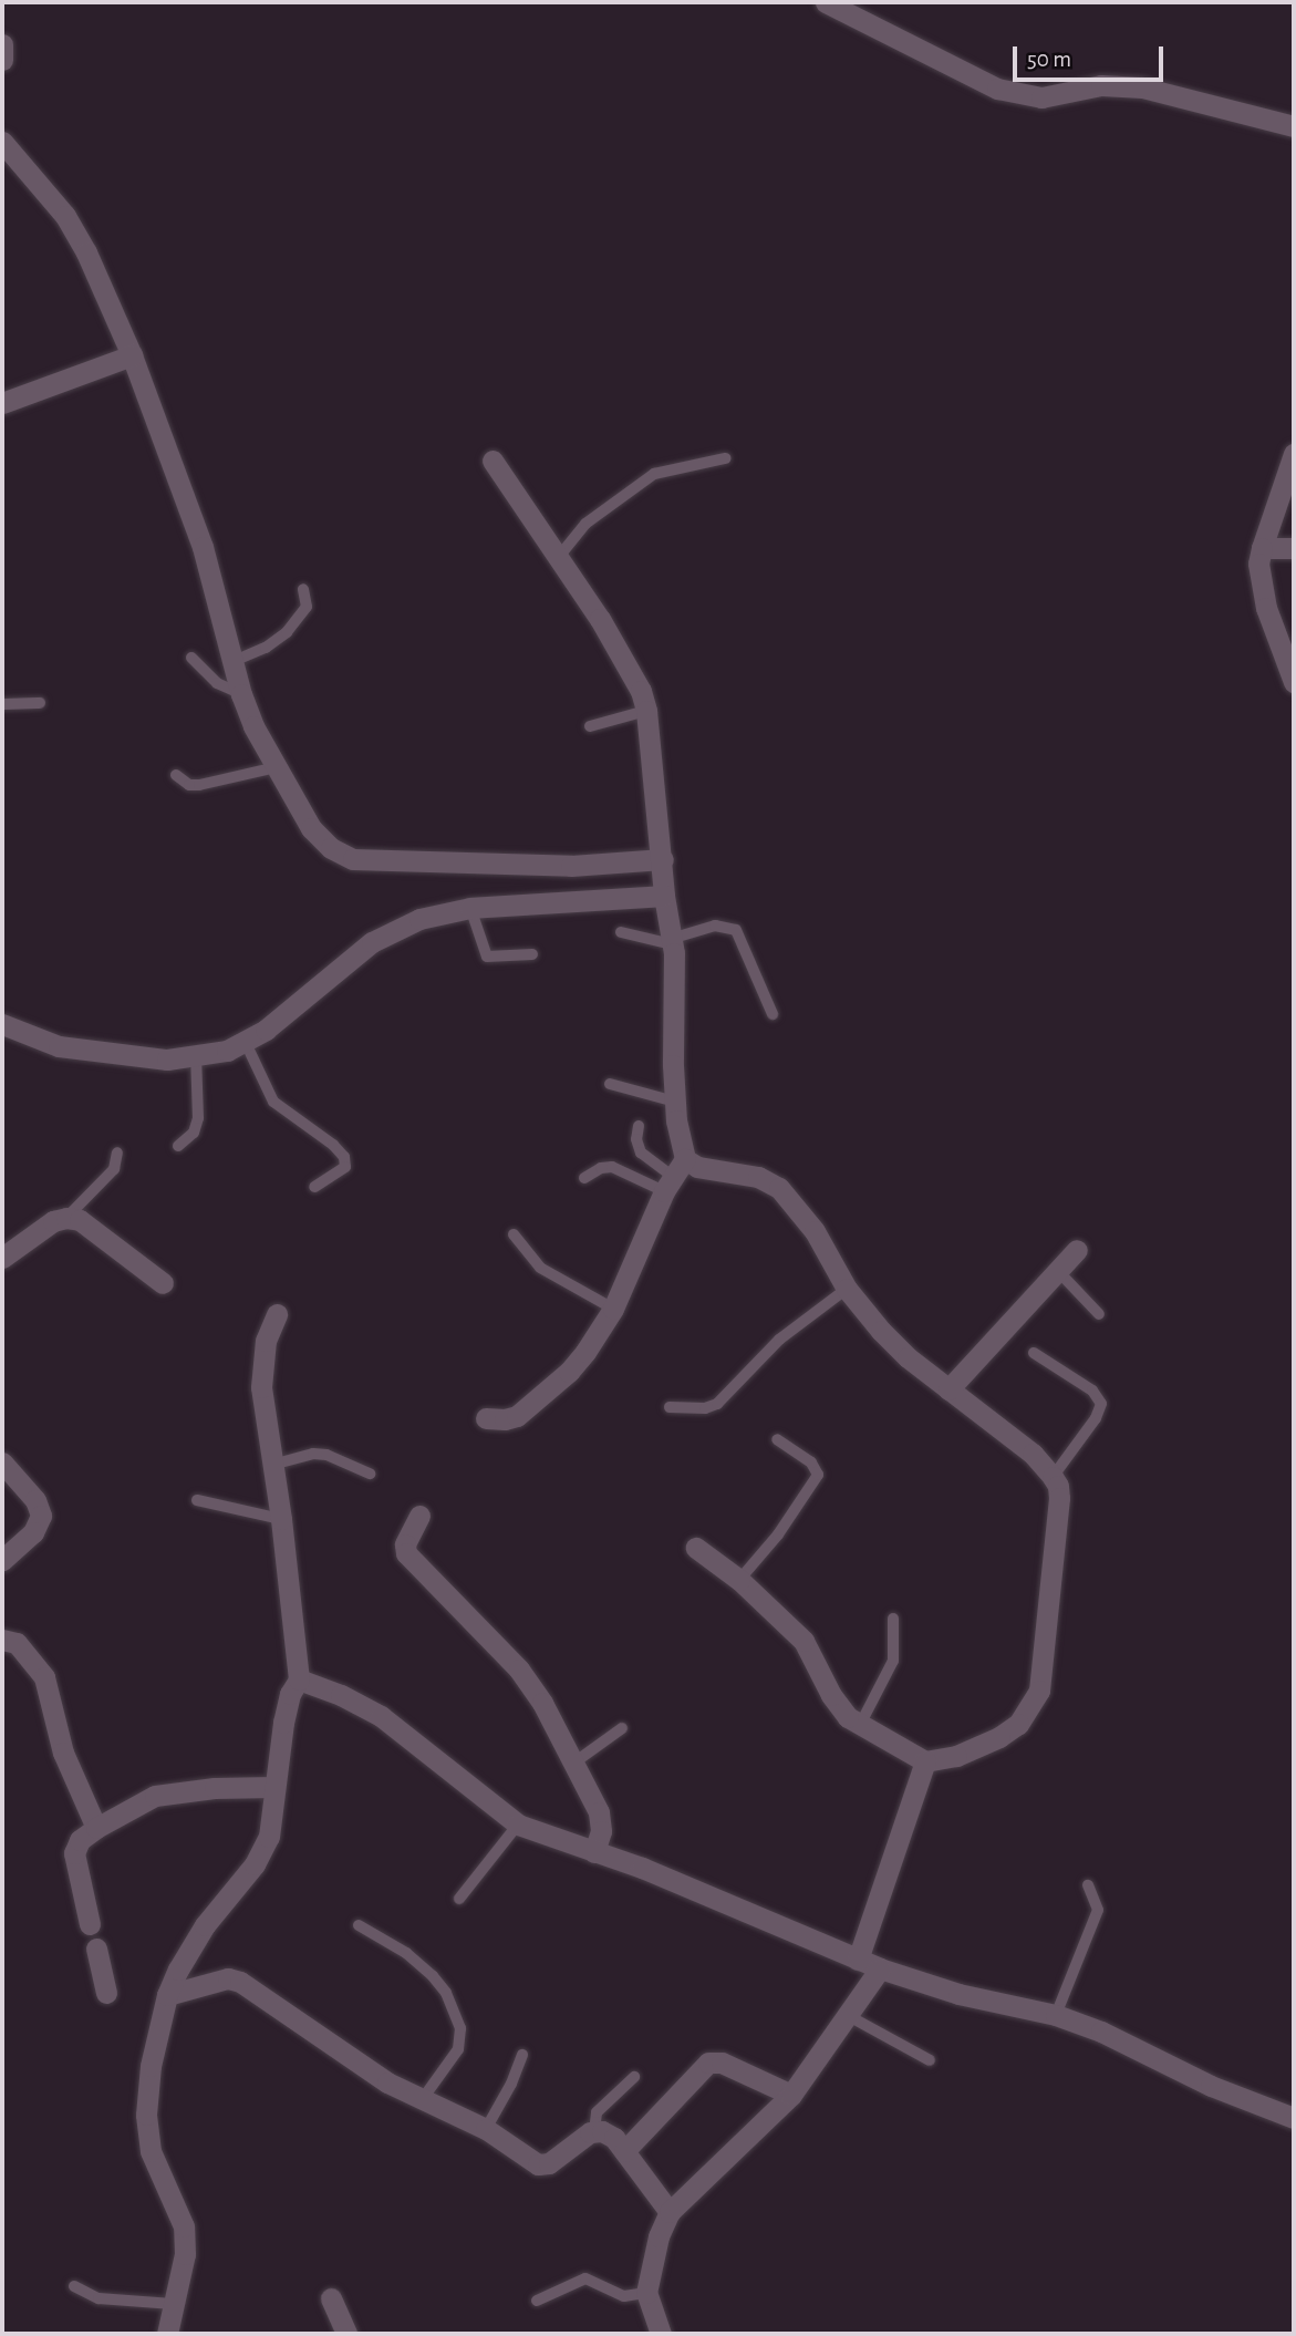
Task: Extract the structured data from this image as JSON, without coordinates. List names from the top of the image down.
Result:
{
  "scale_bar": "50 m"
}
